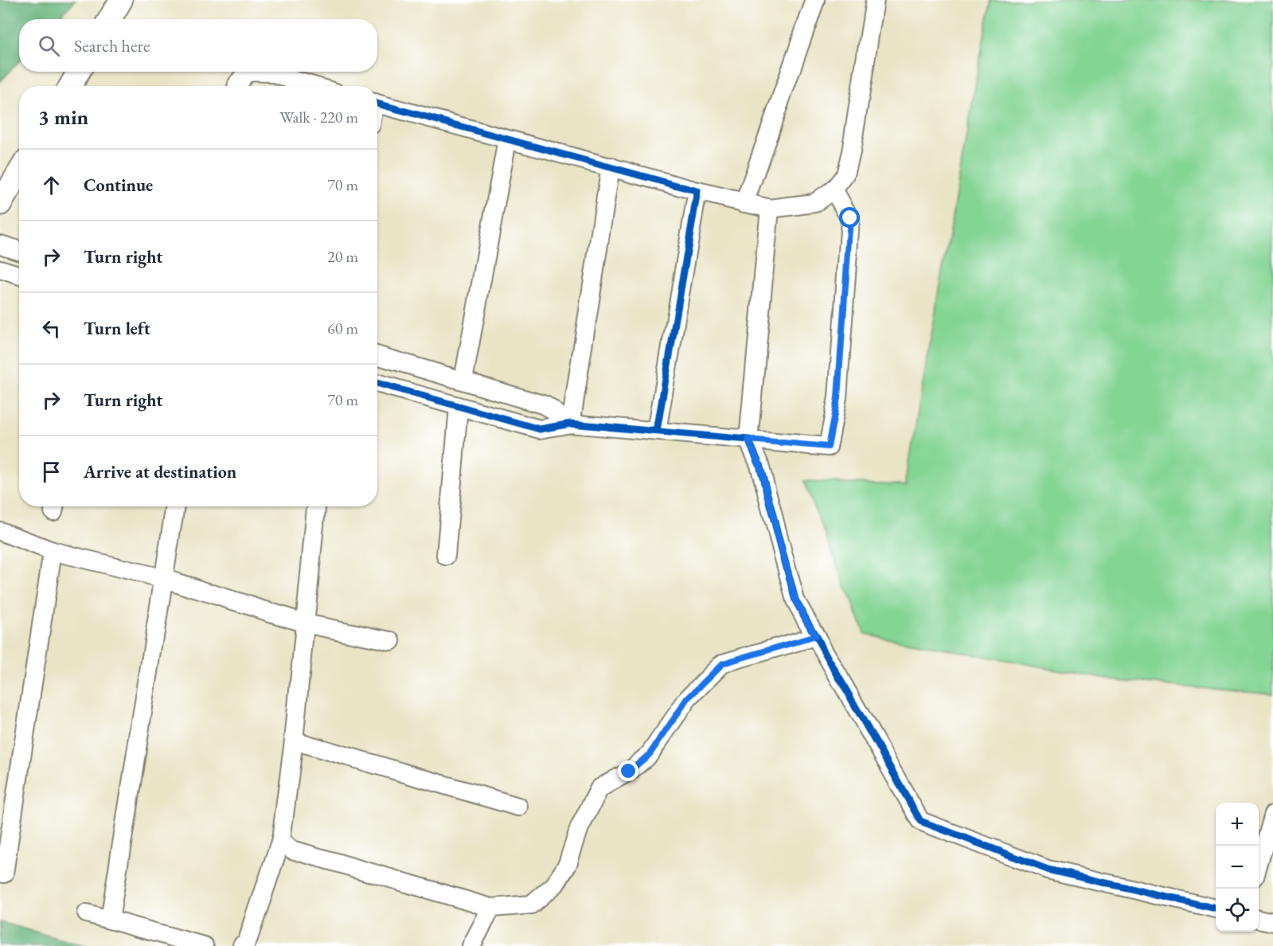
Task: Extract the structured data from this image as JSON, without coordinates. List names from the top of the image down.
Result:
{
  "page": {
    "search": "Search here",
    "heading": ["3 min", "Walk · 220 m"],
    "list": [
      ["Continue", "70 m"],
      ["Turn right", "20 m"],
      ["Turn left", "60 m"],
      ["Turn right", "70 m"],
      "Arrive at destination"
    ],
    "map_buttons": ["+", "−"]
  }
}
